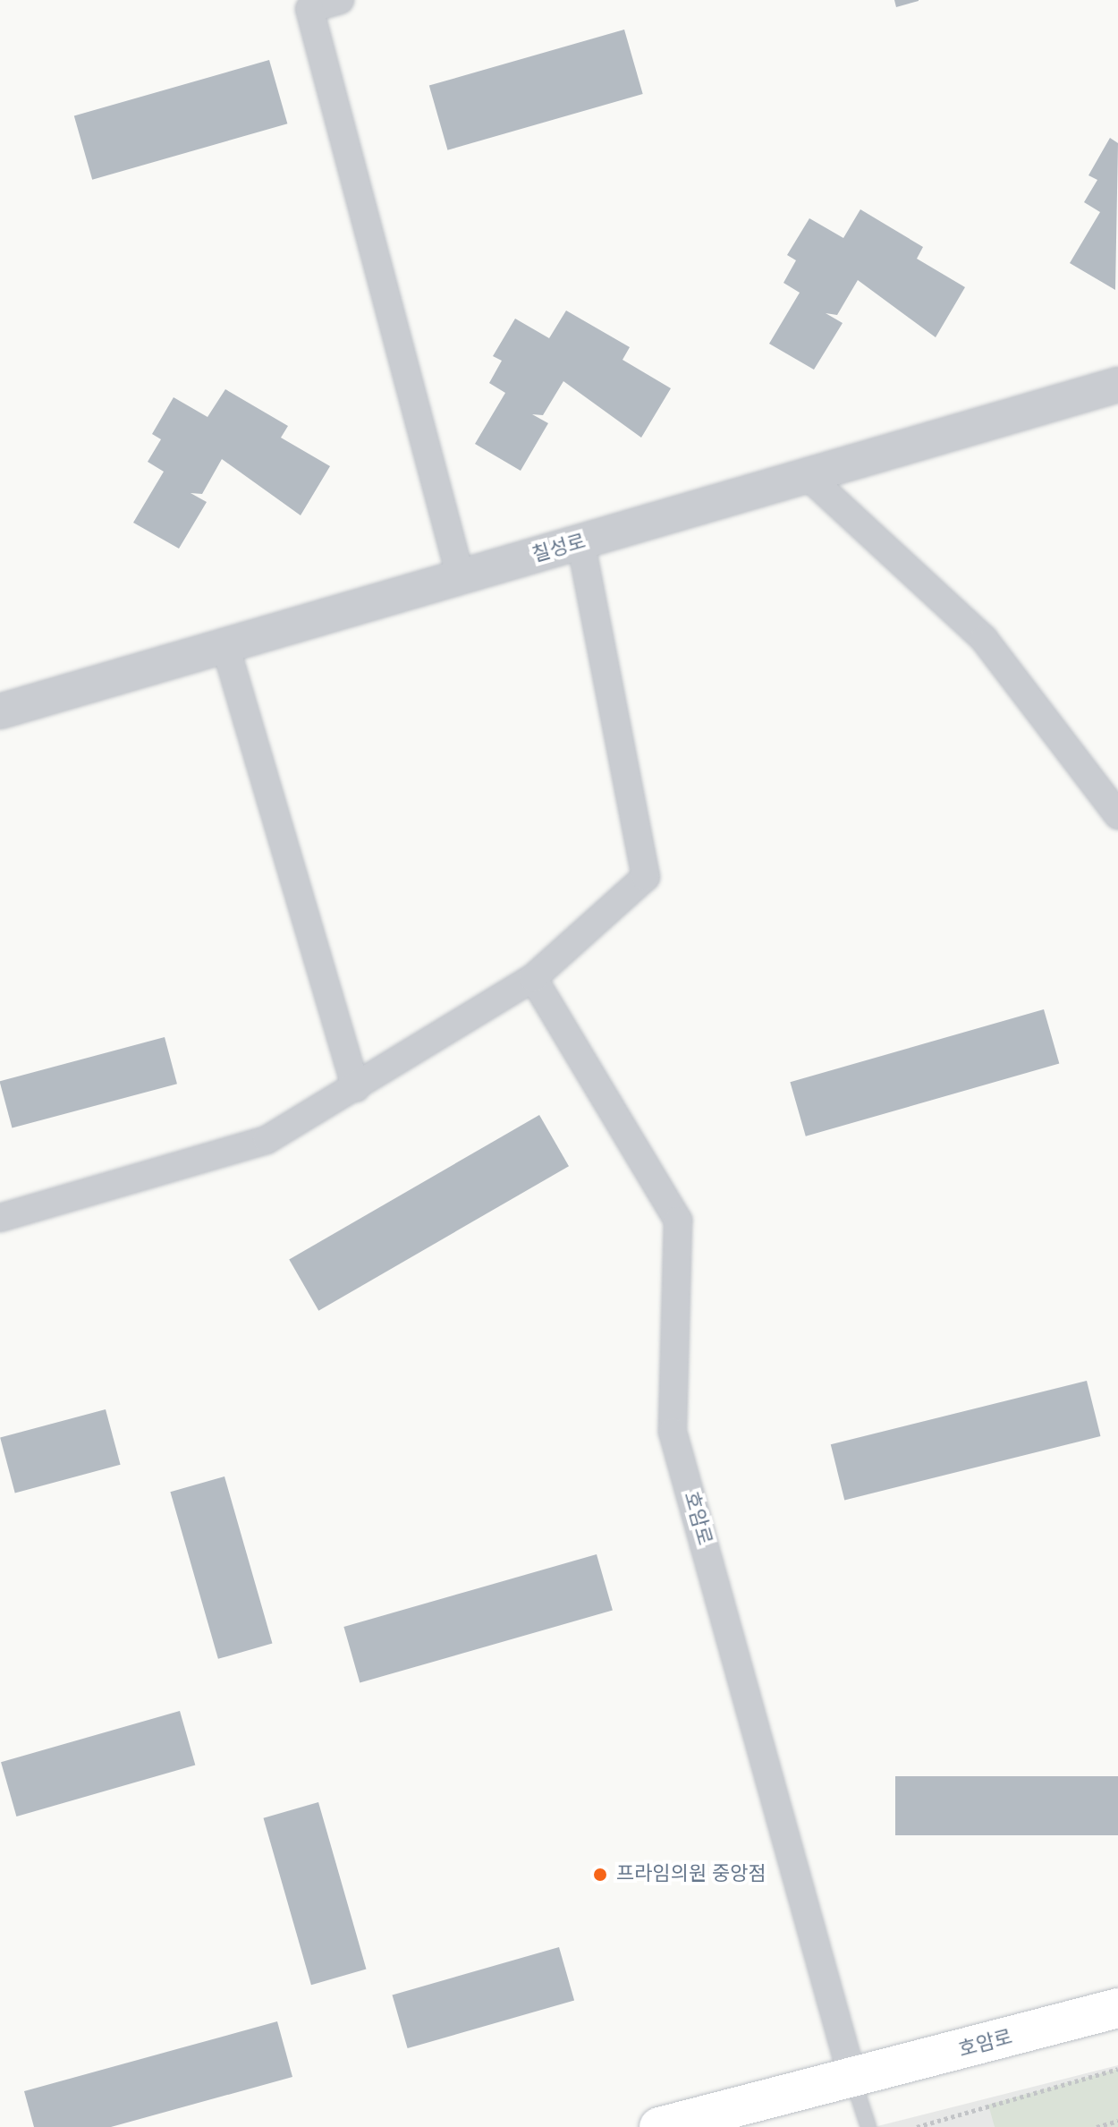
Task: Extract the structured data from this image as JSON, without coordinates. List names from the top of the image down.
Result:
{
  "streets": {
    "main road": ["호암로"],
    "street": ["칠성로"]
  },
  "places": ["프라임의원 중앙점"]
}
